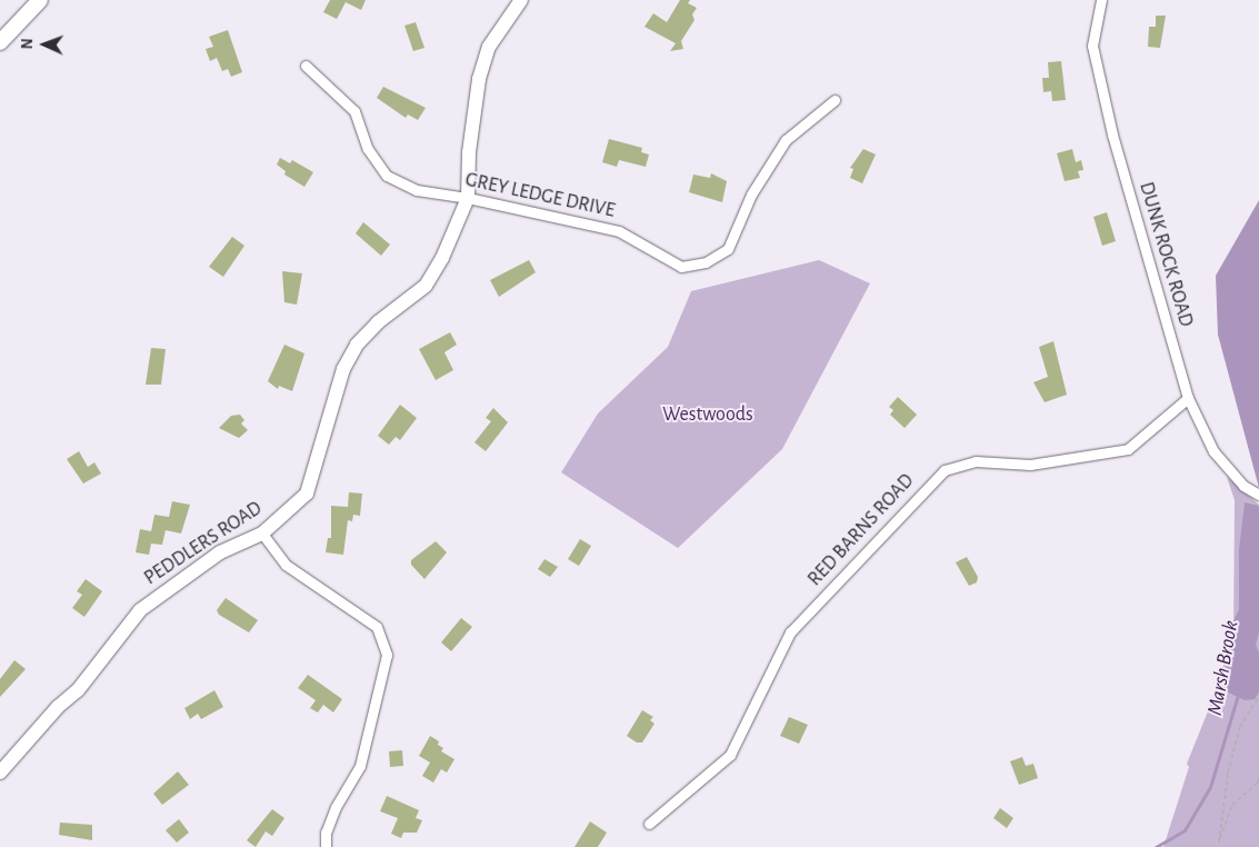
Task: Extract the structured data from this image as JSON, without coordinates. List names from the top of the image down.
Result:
{
  "streets": {
    "street": [
      "GREY LEDGE DRIVE",
      "DUNK ROCK ROAD",
      "RED BARNS ROAD",
      "PEDDLERS ROAD"
    ]
  },
  "crossings": [
    ["GREY LEDGE DRIVE", "PEDDLERS ROAD"],
    ["DUNK ROCK ROAD", "RED BARNS ROAD"]
  ],
  "water": ["Marsh Brook"],
  "parks": ["Westwoods"],
  "north": "left"
}
